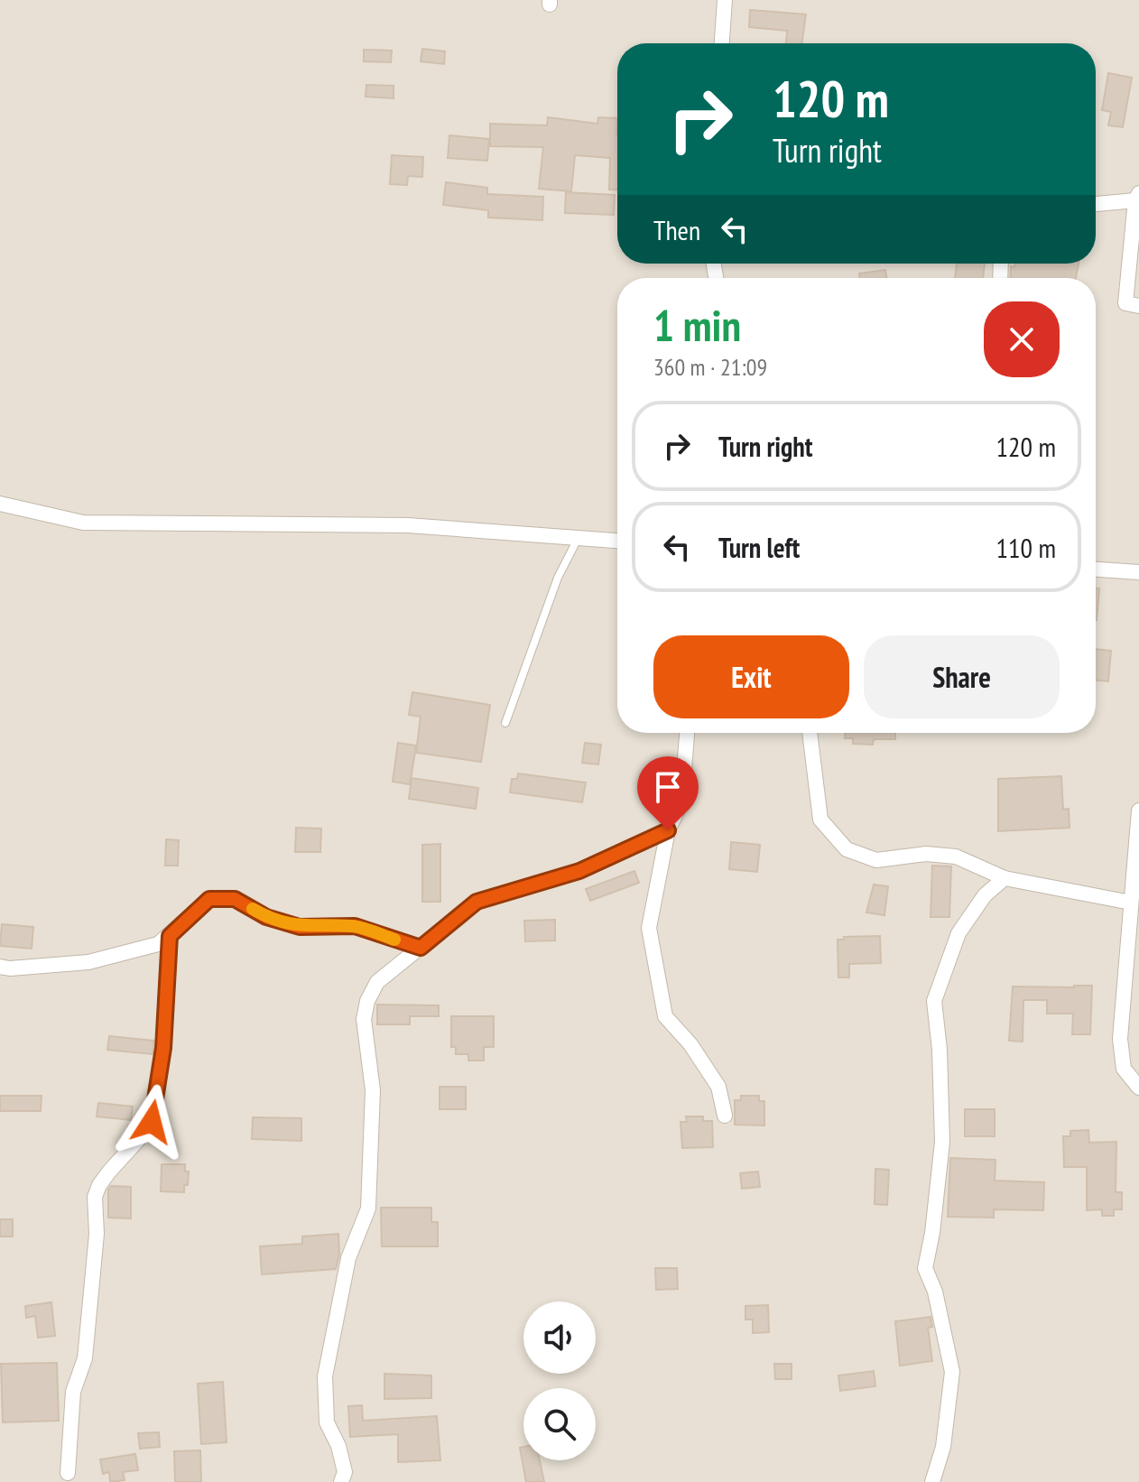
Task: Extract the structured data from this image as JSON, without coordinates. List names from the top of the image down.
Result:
{
  "page": {
    "turn": ["120 m", "Turn right"],
    "then": "Then",
    "heading": ["1 min", "360 m · 21:09"],
    "list": [
      {
        "name": "Turn right",
        "value": "120 m"
      },
      {
        "name": "Turn left",
        "value": "110 m"
      }
    ],
    "buttons": ["Exit", "Share"]
  }
}
